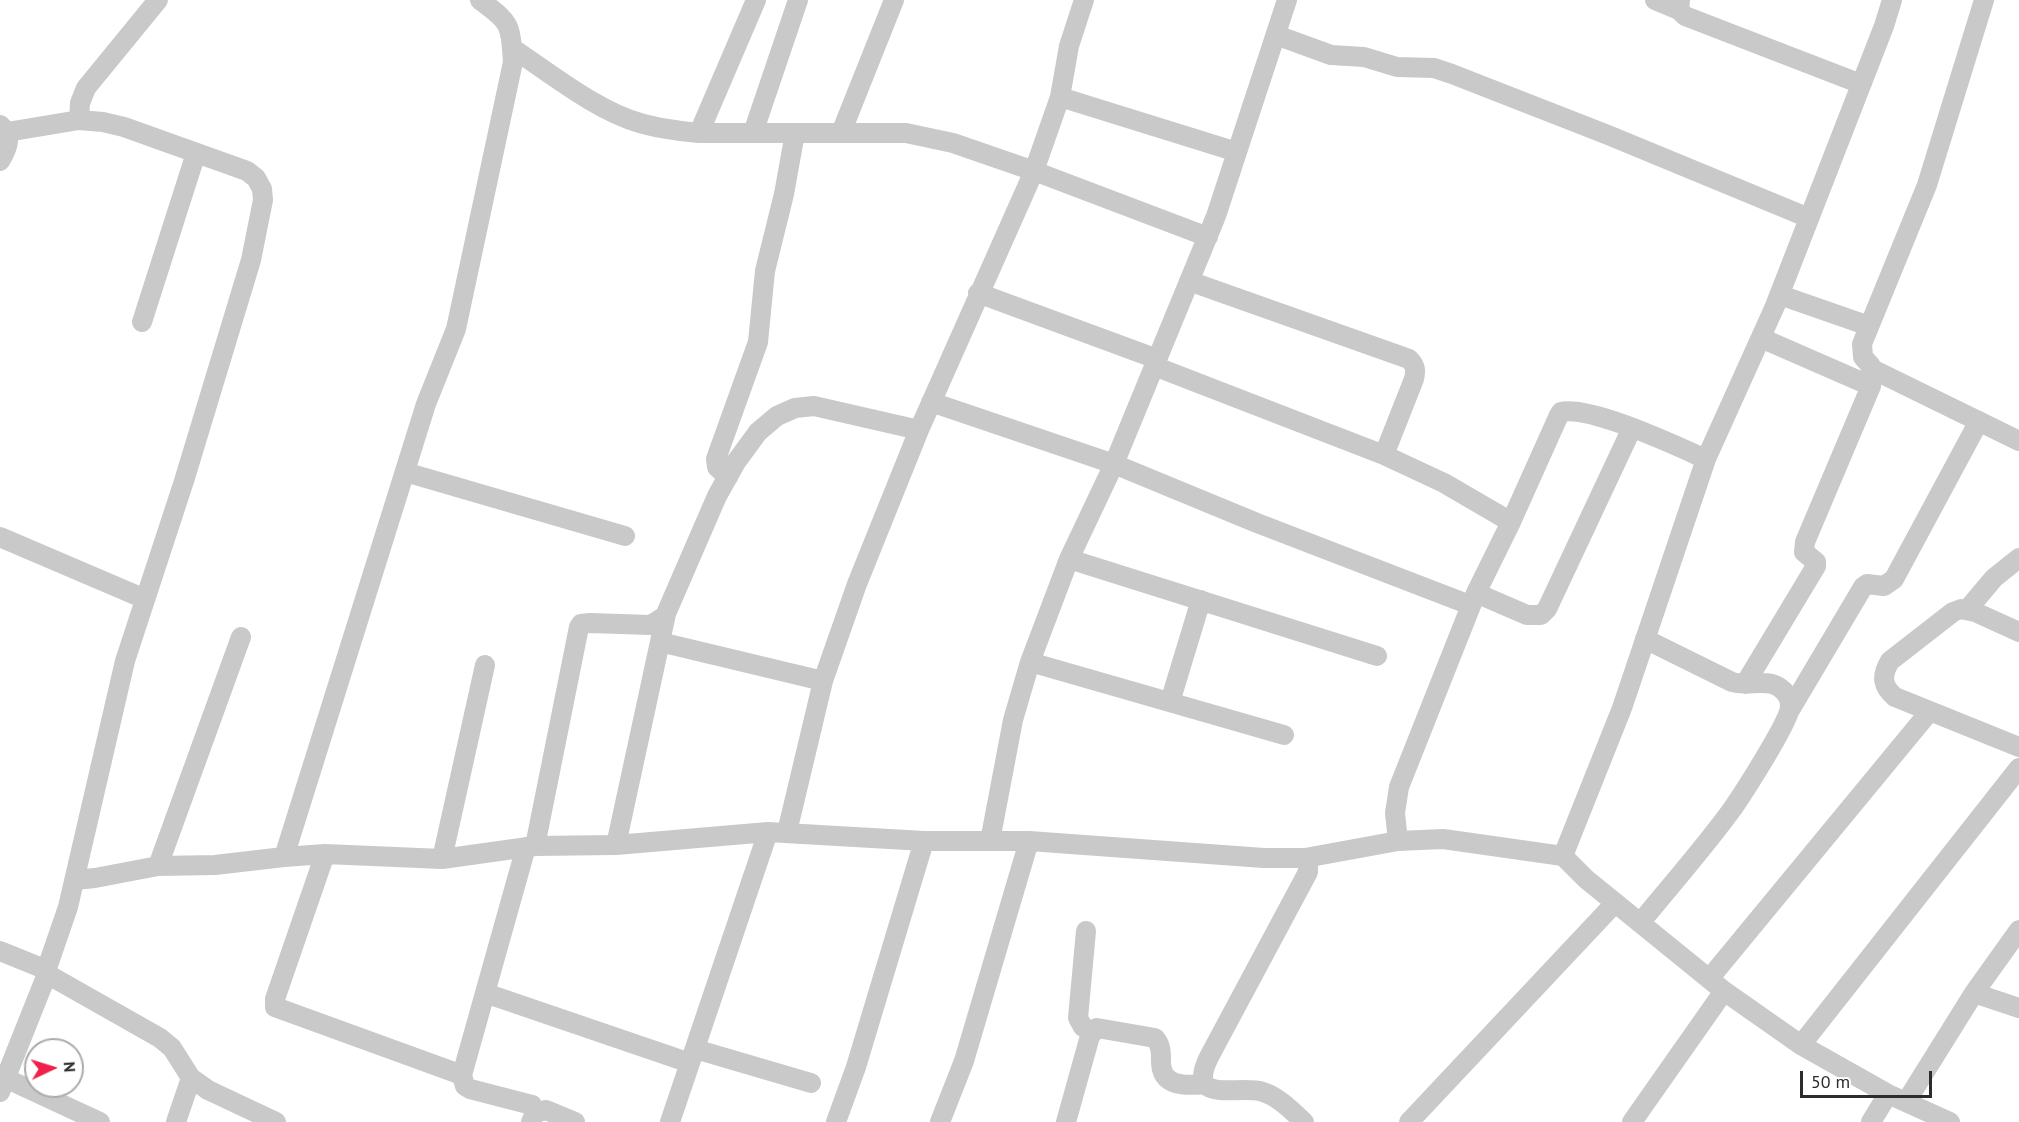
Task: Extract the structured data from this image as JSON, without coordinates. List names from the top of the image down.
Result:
{
  "scale_bar": "50 m",
  "north": "right"
}
